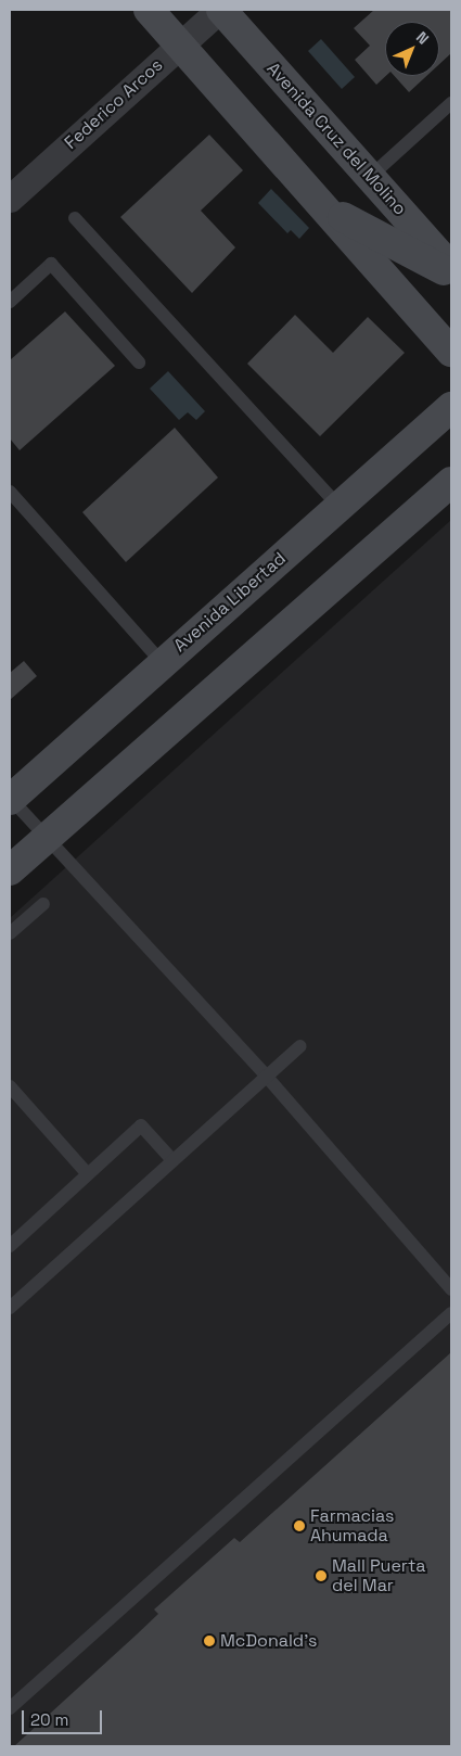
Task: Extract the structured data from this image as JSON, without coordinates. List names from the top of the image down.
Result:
{
  "streets": {
    "street": ["Federico Arcos", "Avenida Cruz del Molino", "Avenida Libertad"]
  },
  "crossings": [
    ["Federico Arcos", "Avenida Cruz del Molino"]
  ],
  "places": ["Farmacias Ahumada", "Mall Puerta del Mar", "McDonald's"],
  "scale_bar": "20 m",
  "north": "top right"
}
